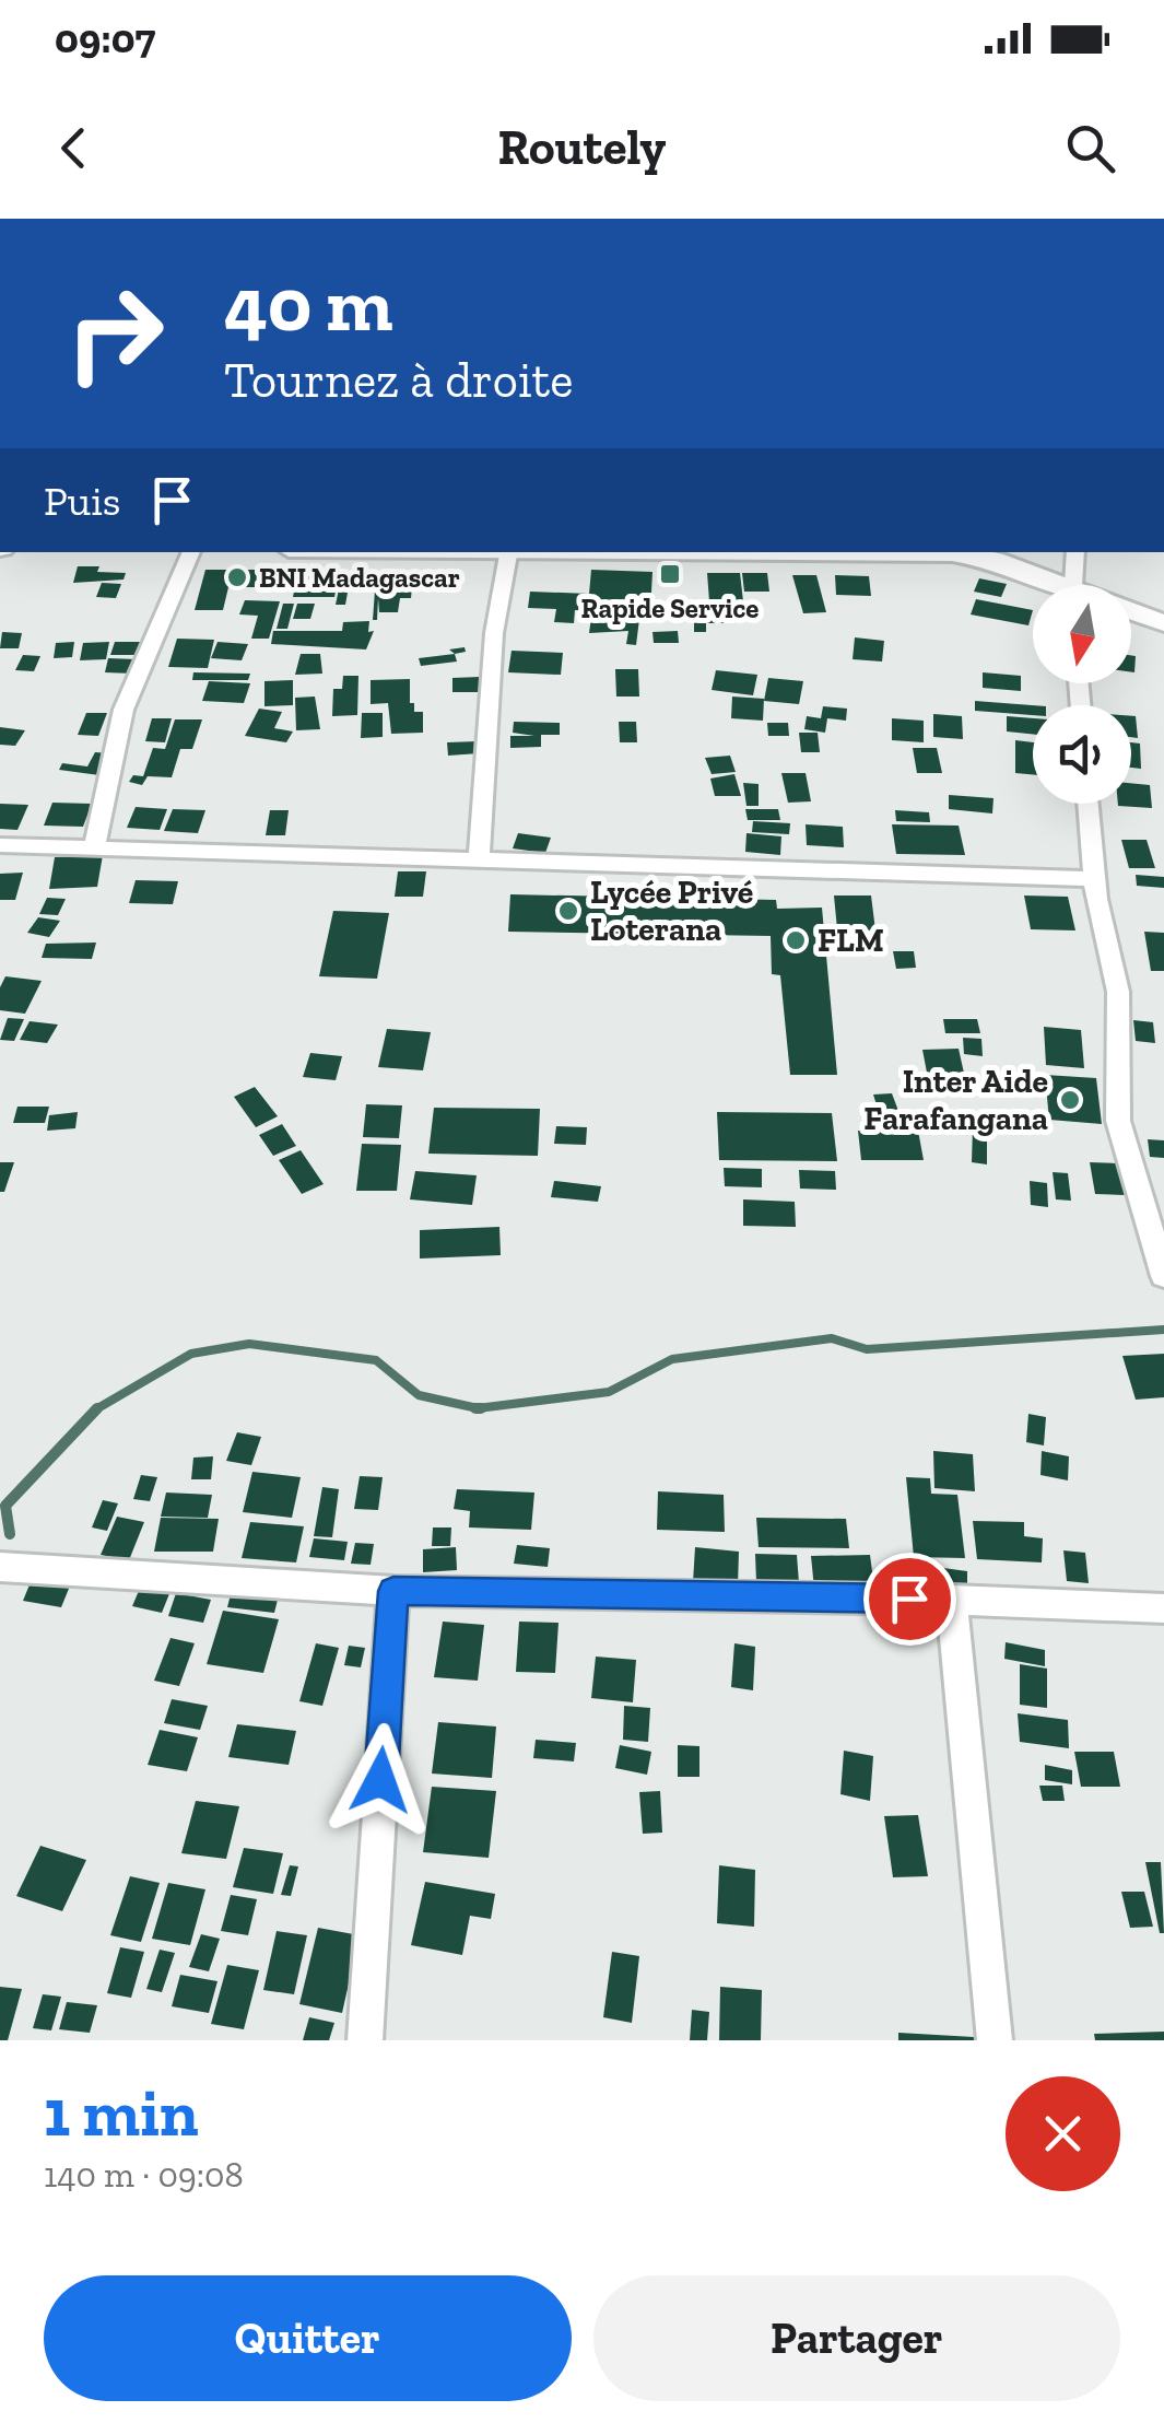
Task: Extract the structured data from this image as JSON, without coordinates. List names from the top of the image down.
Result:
{
  "places": {
    "transit": ["Rapide Service"],
    "other": [
      "BNI Madagascar",
      "Lycée Privé Loterana",
      "FLM",
      "Inter Aide Farafangana"
    ]
  },
  "north": "bottom",
  "page": {
    "status": "09:07",
    "header": "Routely",
    "turn": ["40 m", "Tournez à droite"],
    "then": "Puis",
    "heading": ["1 min", "140 m · 09:08"],
    "buttons": ["Quitter", "Partager"]
  }
}
